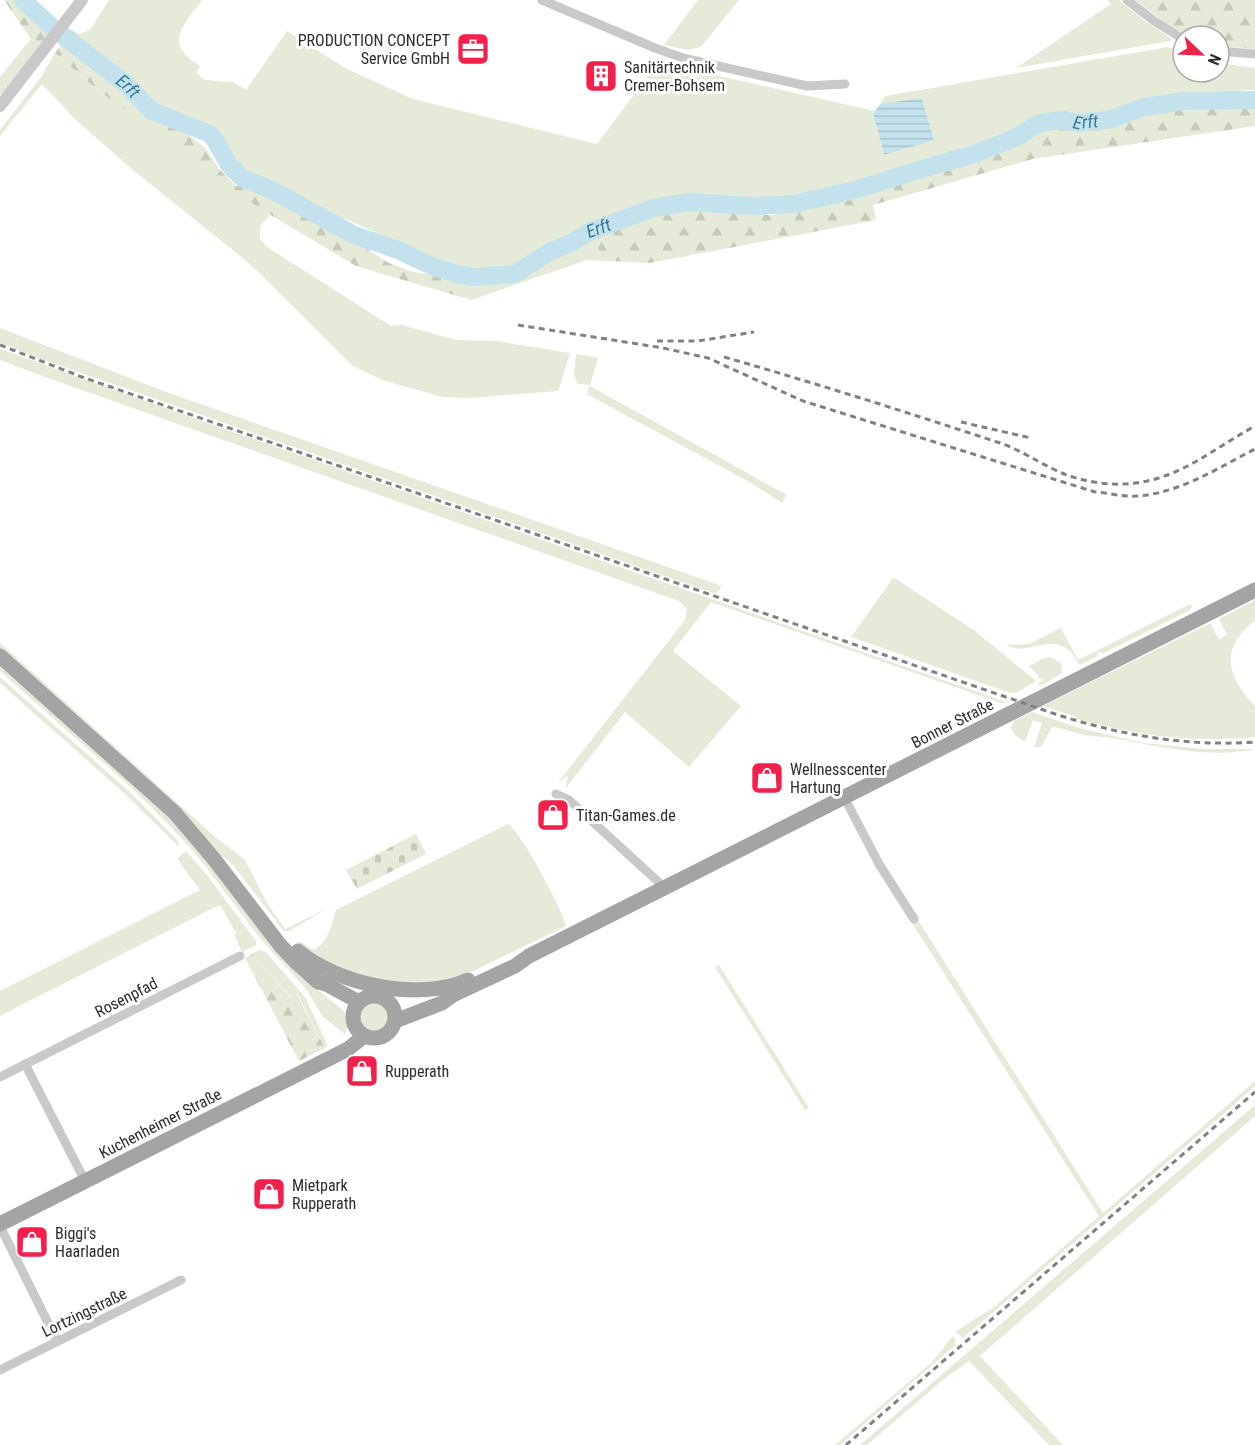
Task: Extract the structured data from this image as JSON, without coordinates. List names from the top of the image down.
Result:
{
  "streets": {
    "main road": ["Bonner Straße", "Kuchenheimer Straße"],
    "street": ["Rosenpfad", "Lortzingstraße"]
  },
  "water": ["Erft"],
  "places": {
    "office": ["PRODUCTION CONCEPT Service GmbH"],
    "building": ["Sanitärtechnik Cremer-Bohsem"],
    "shop": [
      "Wellnesscenter Hartung",
      "Titan-Games.de",
      "Rupperath",
      "Mietpark Rupperath",
      "Biggi's Haarladen"
    ]
  },
  "north": "bottom right"
}
